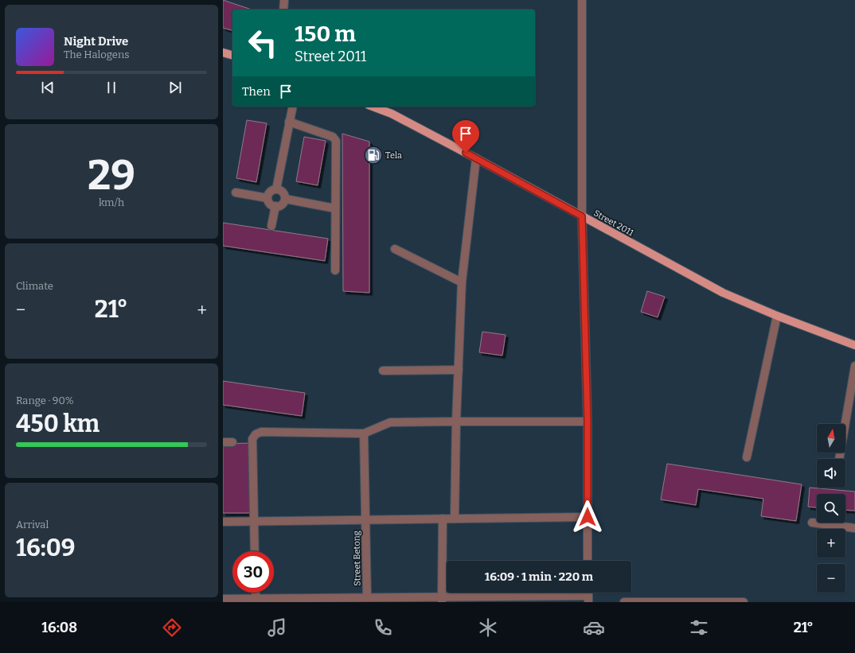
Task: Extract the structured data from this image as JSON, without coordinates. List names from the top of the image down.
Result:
{
  "streets": {
    "main road": ["Street 2011"],
    "street": ["Street Betong"]
  },
  "places": {
    "fuel station": ["Tela"]
  },
  "north": "top",
  "page": {
    "turn": ["150 m", "Street 2011"],
    "song": ["Night Drive", "The Halogens"],
    "then": "Then",
    "tile": [
      ["29", "km/h"],
      "Climate",
      ["Range · 90%", "450 km"],
      ["Arrival", "16:09"]
    ],
    "heat": ["−", "21°", "+"],
    "map_buttons": ["+", "−"],
    "limit": "30",
    "trip": "16:09 · 1 min · 220 m",
    "tabs": ["16:08", "21°"]
  }
}
